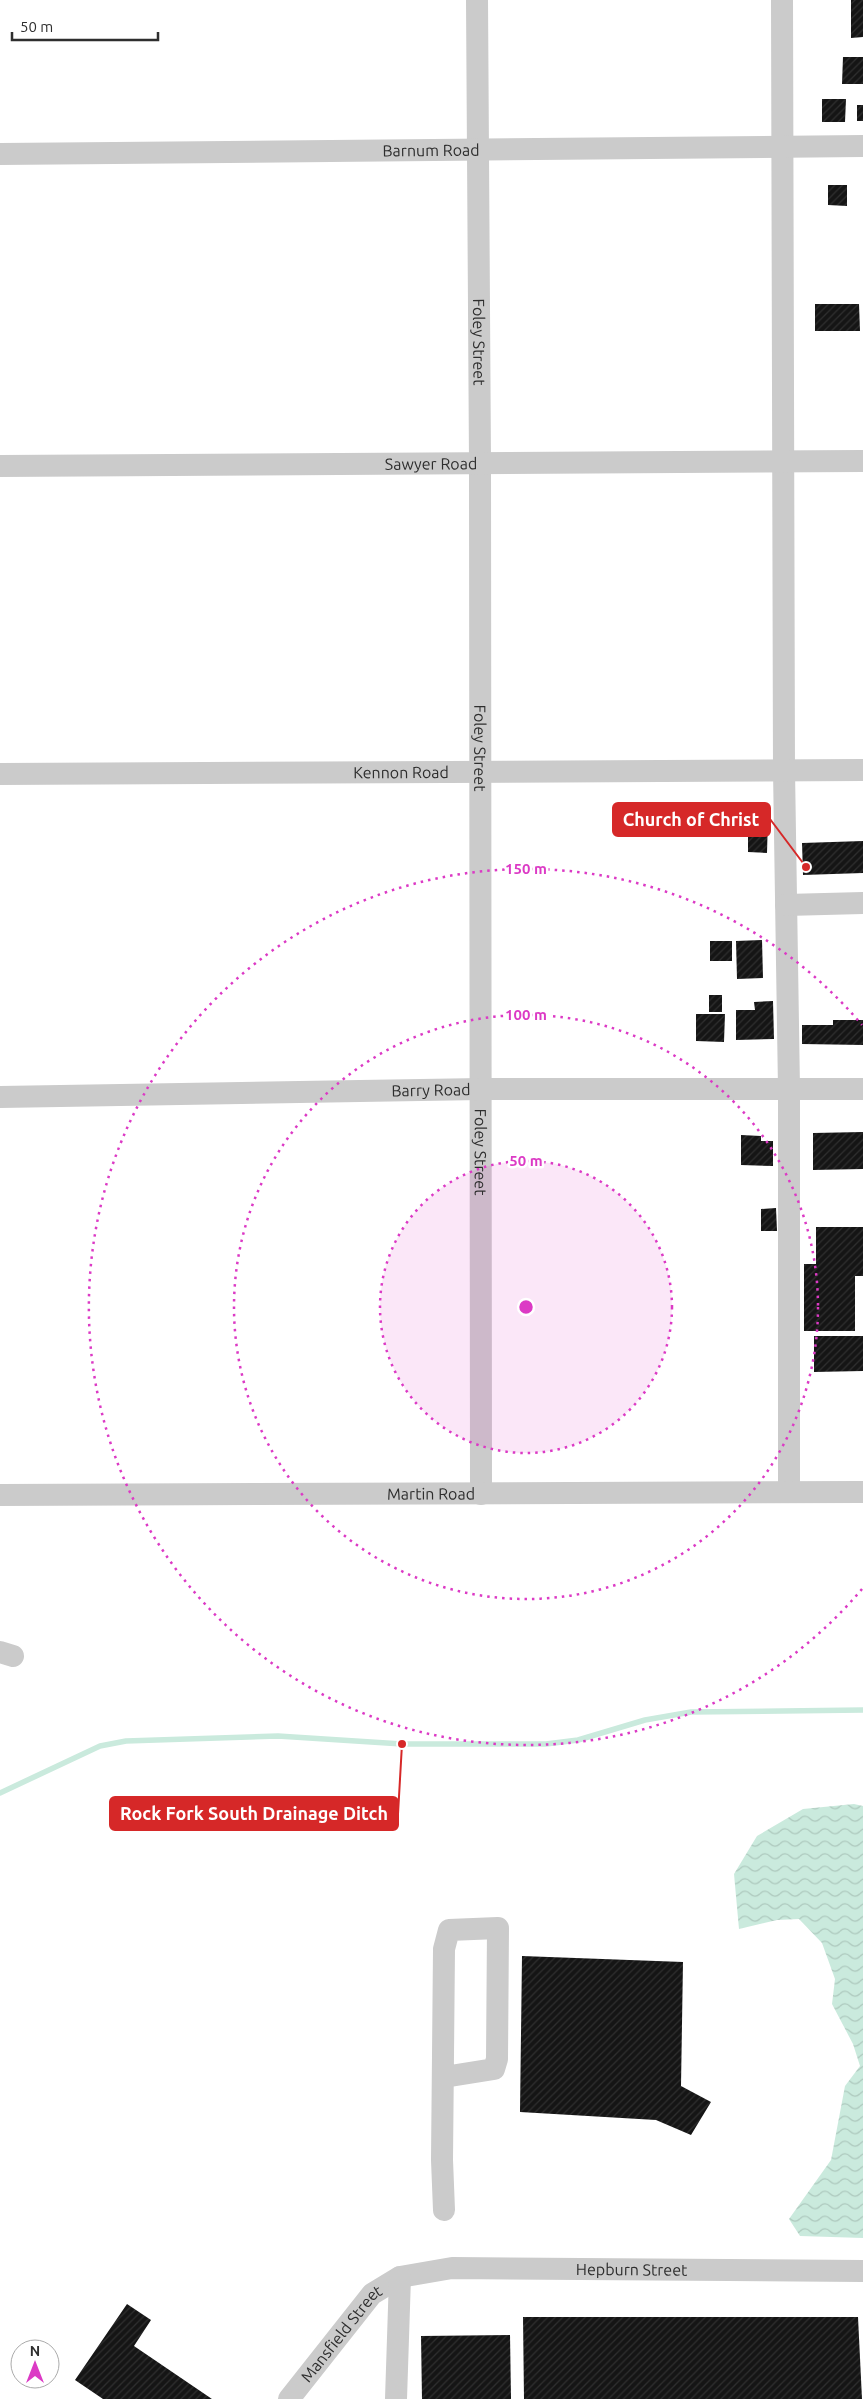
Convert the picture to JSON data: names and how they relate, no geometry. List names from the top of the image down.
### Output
{
  "streets": {
    "street": [
      "Barnum Road",
      "Foley Street",
      "Sawyer Road",
      "Kennon Road",
      "Barry Road",
      "Martin Road",
      "Hepburn Street",
      "Mansfield Street"
    ]
  },
  "crossings": [
    ["Barnum Road", "Foley Street"],
    ["Foley Street", "Sawyer Road"],
    ["Foley Street", "Kennon Road"],
    ["Foley Street", "Barry Road"],
    ["Foley Street", "Martin Road"],
    ["Hepburn Street", "Mansfield Street"]
  ],
  "places": ["Church of Christ", "Rock Fork South Drainage Ditch"],
  "scale_bar": "50 m",
  "north": "top",
  "rings": ["150 m", "100 m", "50 m"]
}
